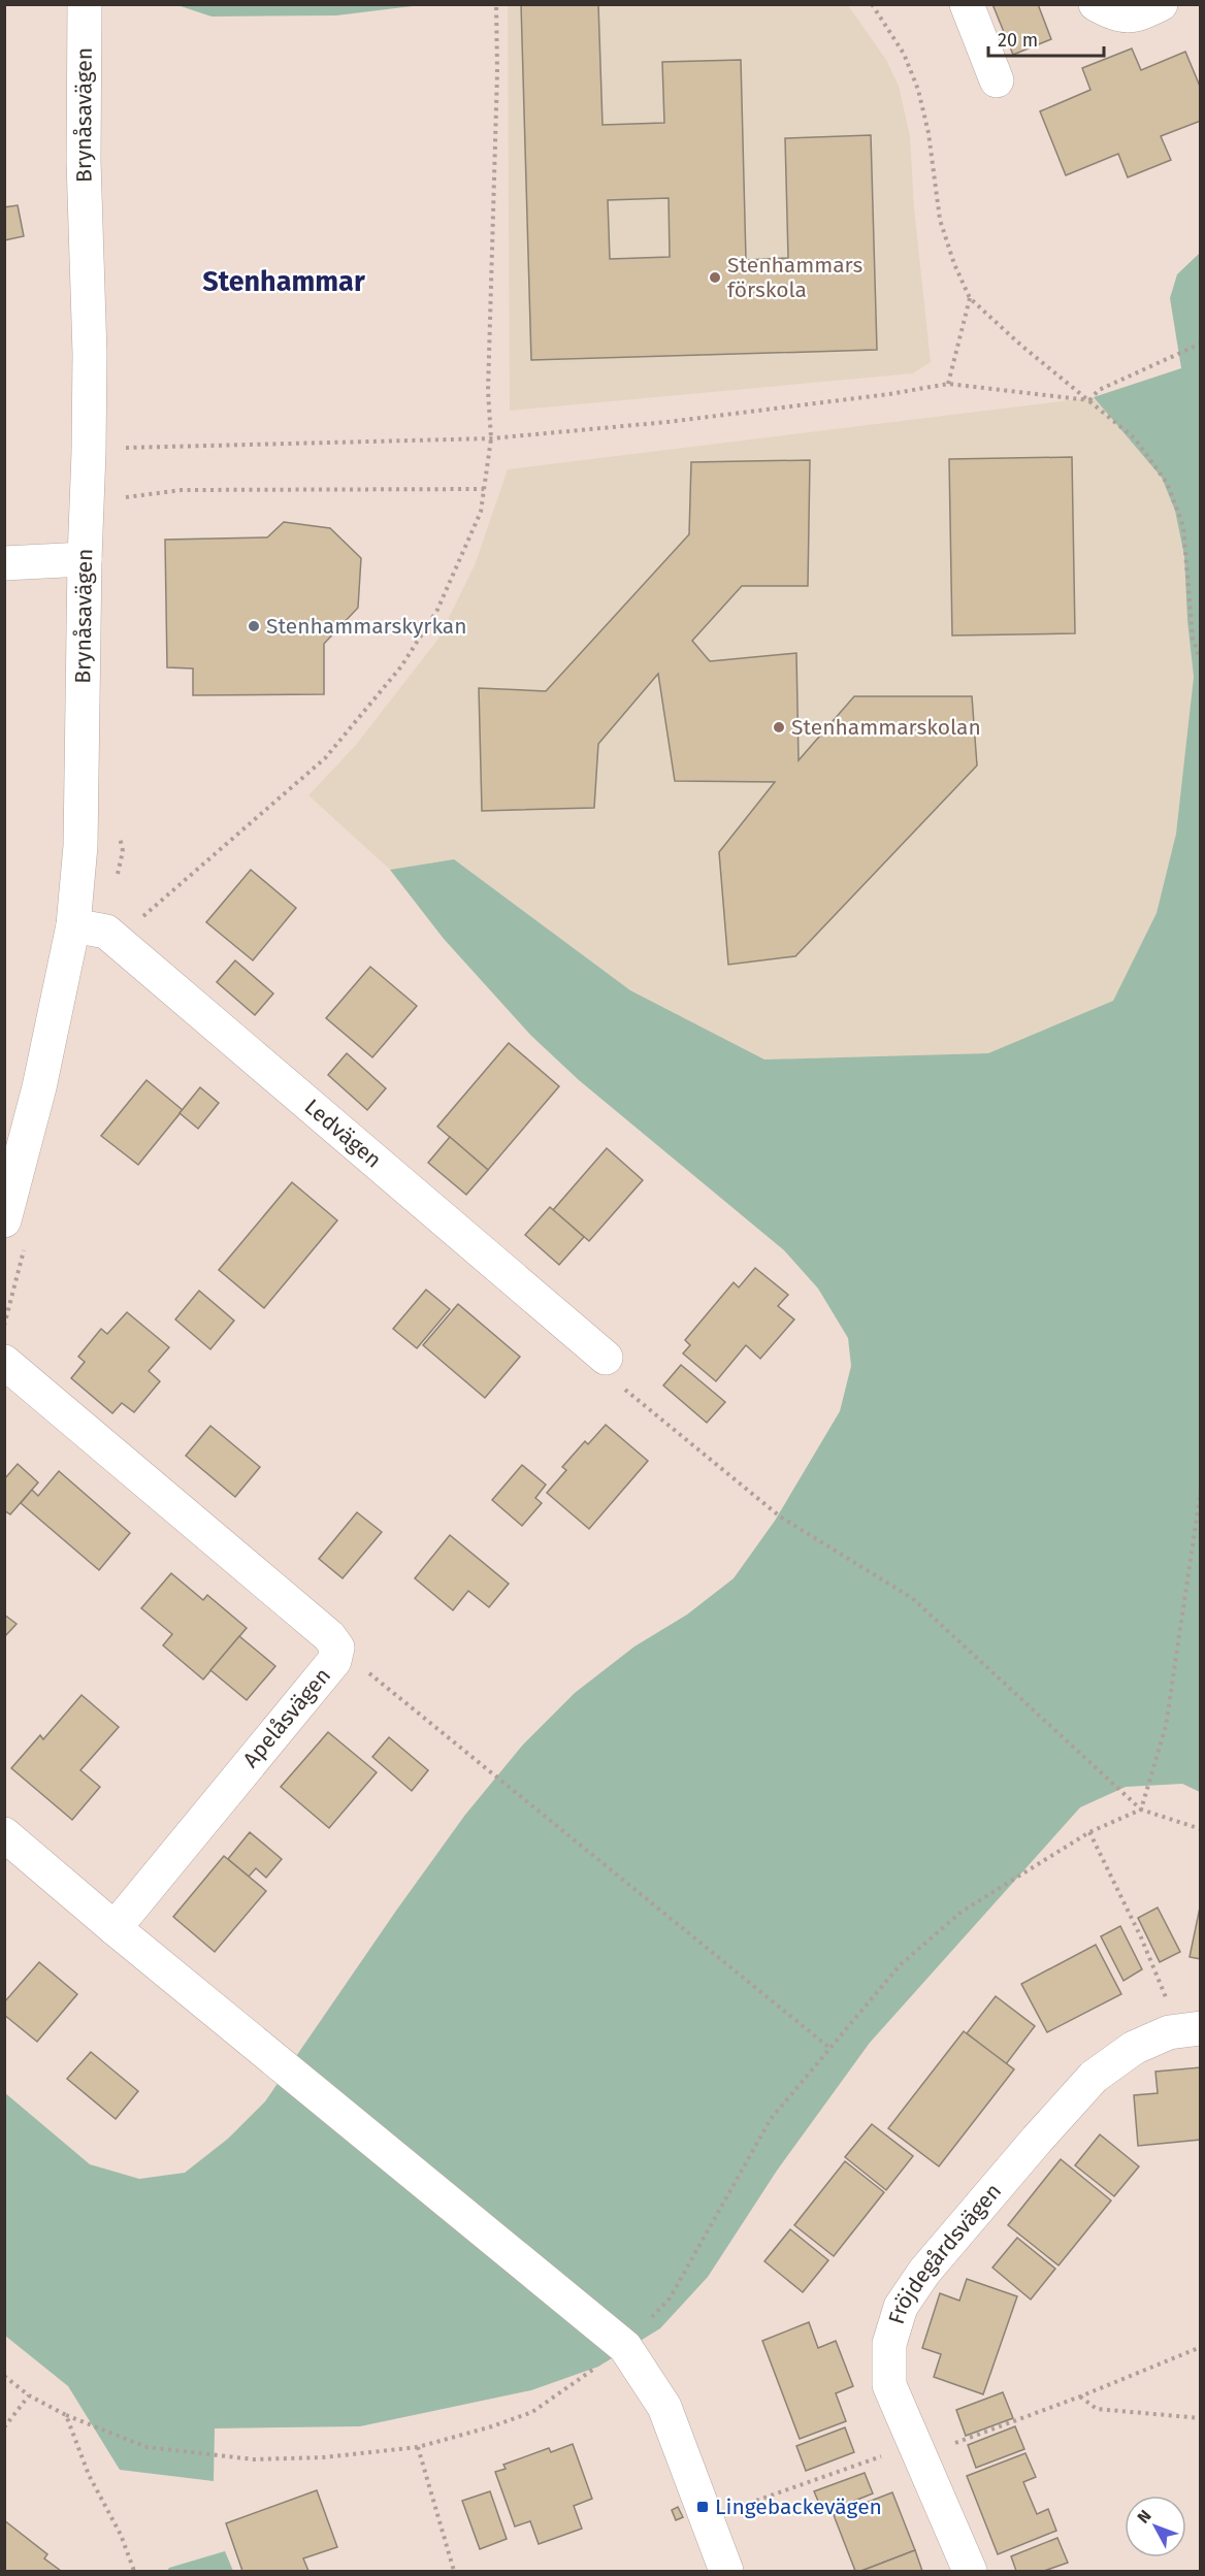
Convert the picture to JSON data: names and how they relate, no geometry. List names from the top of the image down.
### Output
{
  "streets": {
    "street": [
      "Brynåsavägen",
      "Ledvägen",
      "Apelåsvägen",
      "Fröjdegårdsvägen"
    ]
  },
  "crossings": [
    ["Brynåsavägen", "Ledvägen"]
  ],
  "districts": ["Stenhammar"],
  "places": {
    "other": ["Stenhammars förskola", "Stenhammarskyrkan", "Stenhammarskolan"],
    "transit": ["Lingebackevägen"]
  },
  "scale_bar": "20 m",
  "north": "top left"
}
